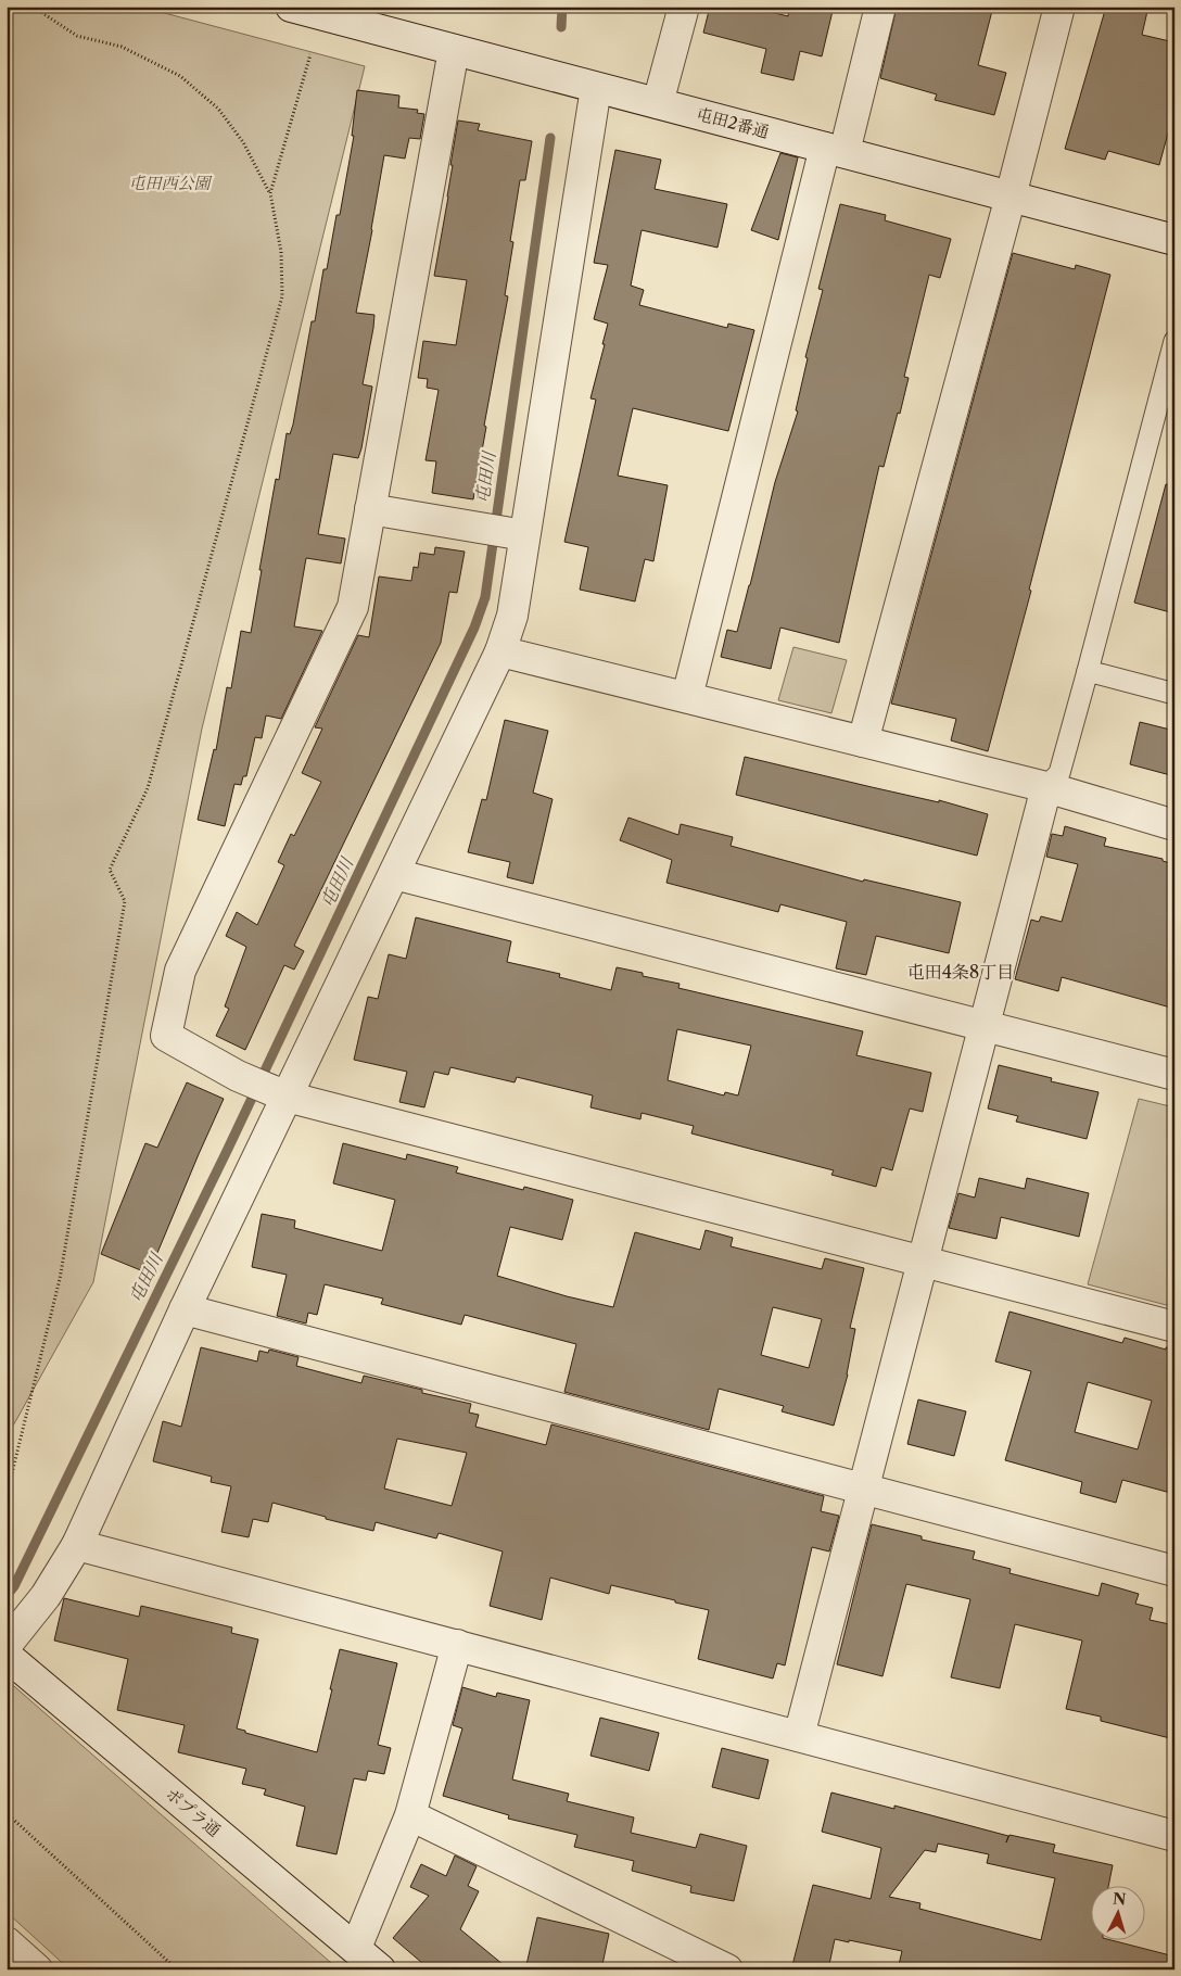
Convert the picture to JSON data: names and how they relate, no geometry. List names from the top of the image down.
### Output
{
  "streets": {
    "street": ["屯田2番通", "ポプラ通"]
  },
  "districts": ["屯田4条8丁目"],
  "water": ["屯田川"],
  "parks": ["屯田西公園"],
  "north": "top"
}
